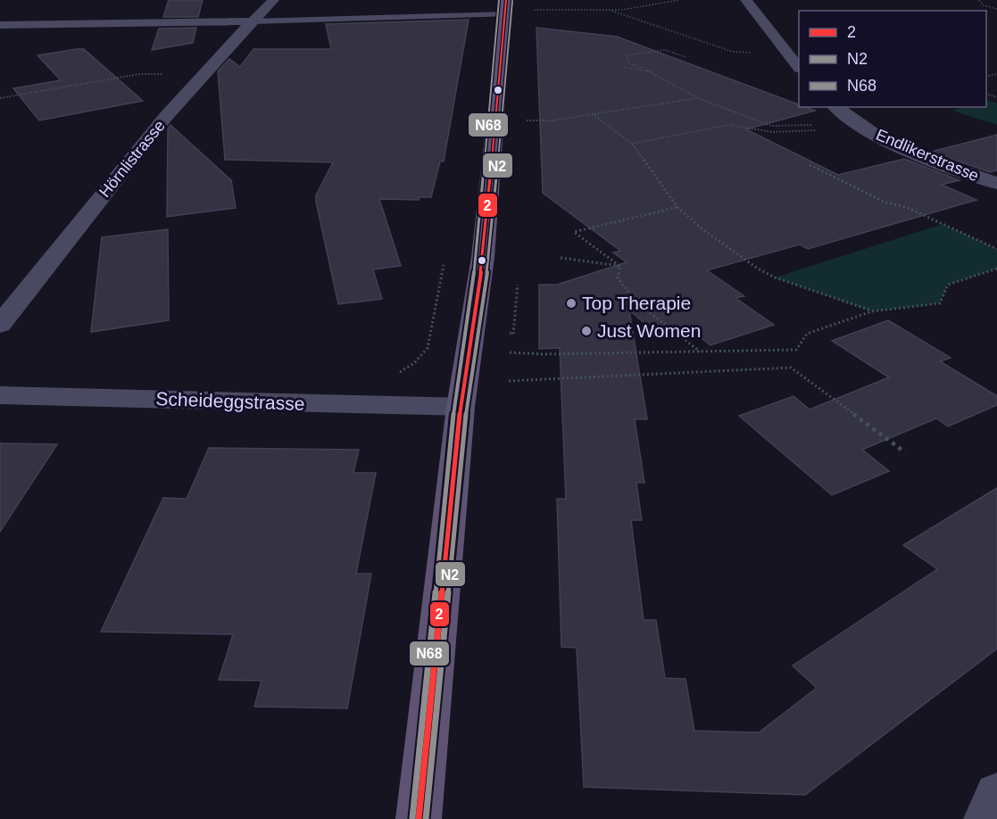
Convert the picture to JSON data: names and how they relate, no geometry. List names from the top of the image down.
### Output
{
  "streets": {
    "street": ["Endlikerstrasse", "Hörnlistrasse", "Scheideggstrasse"]
  },
  "places": ["Top Therapie", "Just Women"],
  "lines": ["transit line 2", "transit line N68", "transit line N2"],
  "legend": ["2", "N2", "N68"]
}
